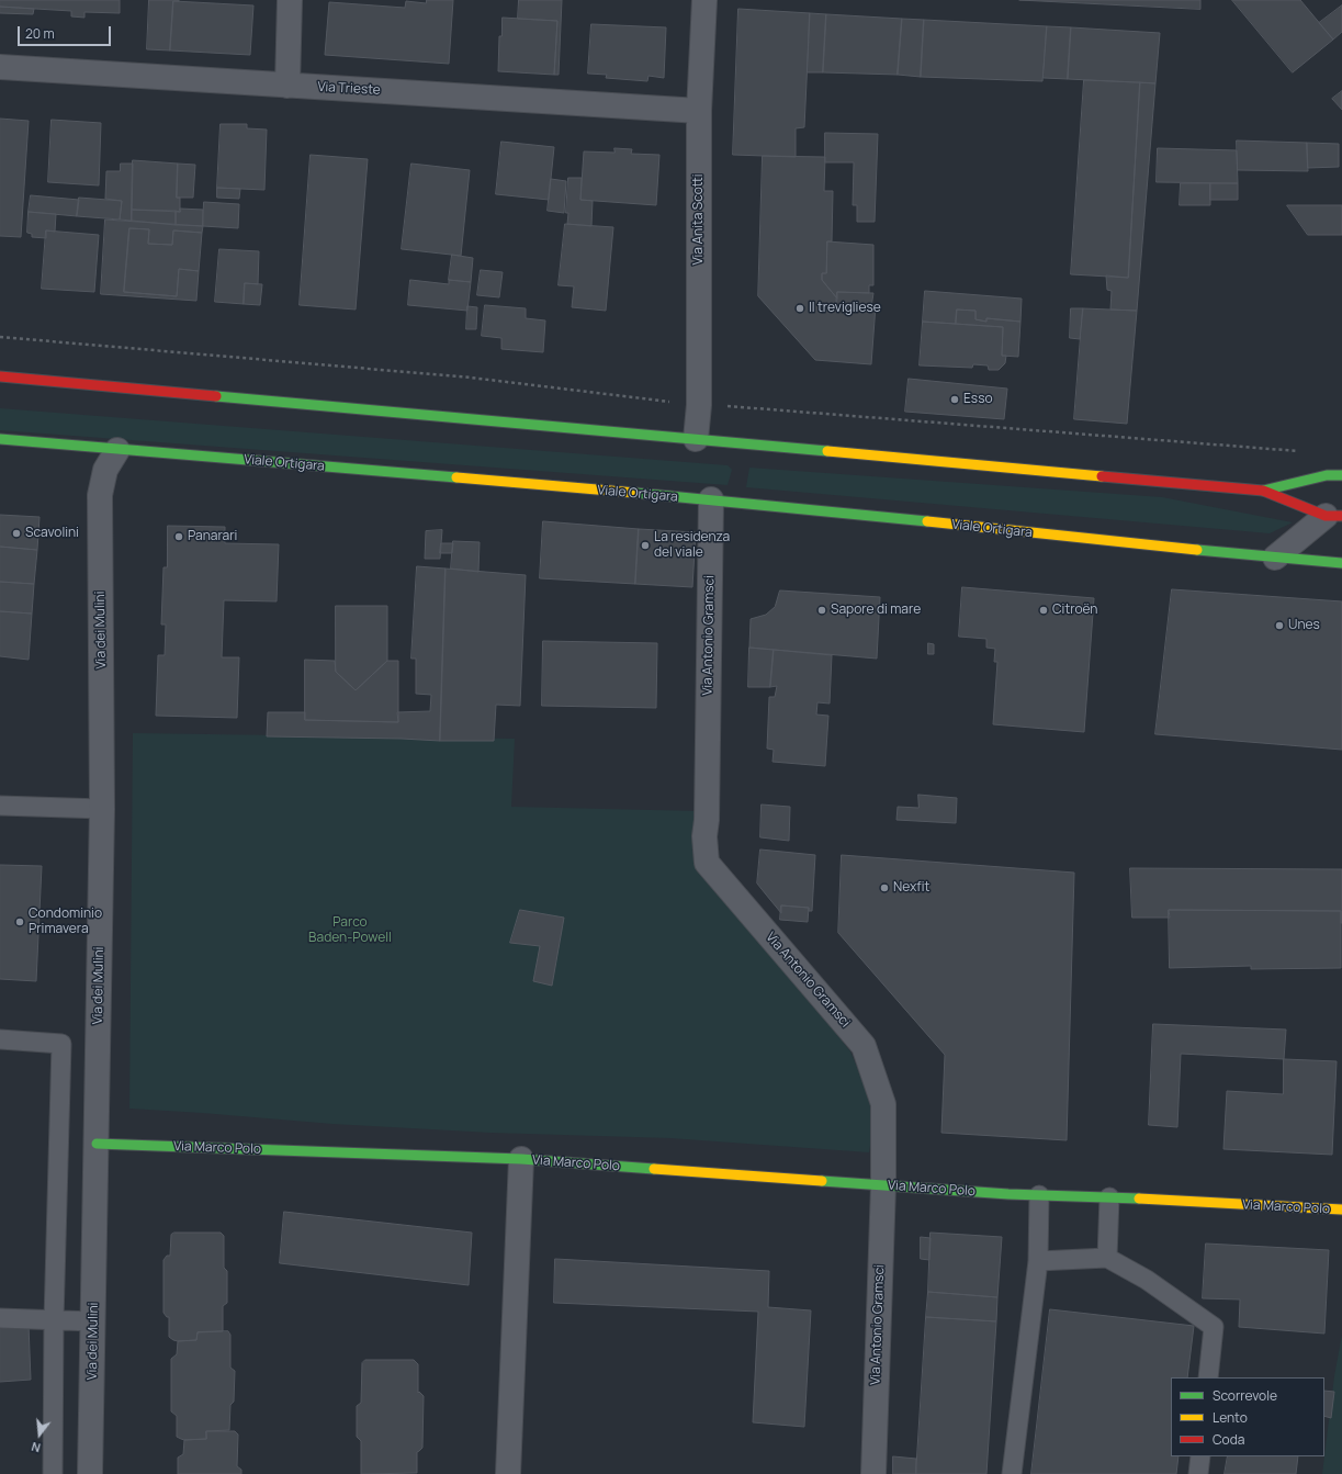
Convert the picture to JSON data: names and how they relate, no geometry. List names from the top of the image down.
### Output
{
  "streets": {
    "street": [
      "Via Trieste",
      "Via Anita Scotti",
      "Viale Ortigara",
      "Via dei Mulini",
      "Via Antonio Gramsci",
      "Via Marco Polo"
    ]
  },
  "crossings": [
    ["Via Trieste", "Via Anita Scotti"],
    ["Viale Ortigara", "Via dei Mulini"],
    ["Viale Ortigara", "Via Antonio Gramsci"],
    ["Via dei Mulini", "Via Marco Polo"],
    ["Via Antonio Gramsci", "Via Marco Polo"]
  ],
  "parks": ["Parco Baden-Powell"],
  "places": [
    "Il trevigliese",
    "Esso",
    "Scavolini",
    "Panarari",
    "La residenza del viale",
    "Sapore di mare",
    "Citroën",
    "Unes",
    "Nexfit",
    "Condominio Primavera"
  ],
  "legend": ["Scorrevole", "Lento", "Coda"],
  "scale_bar": "20 m",
  "north": "bottom"
}
